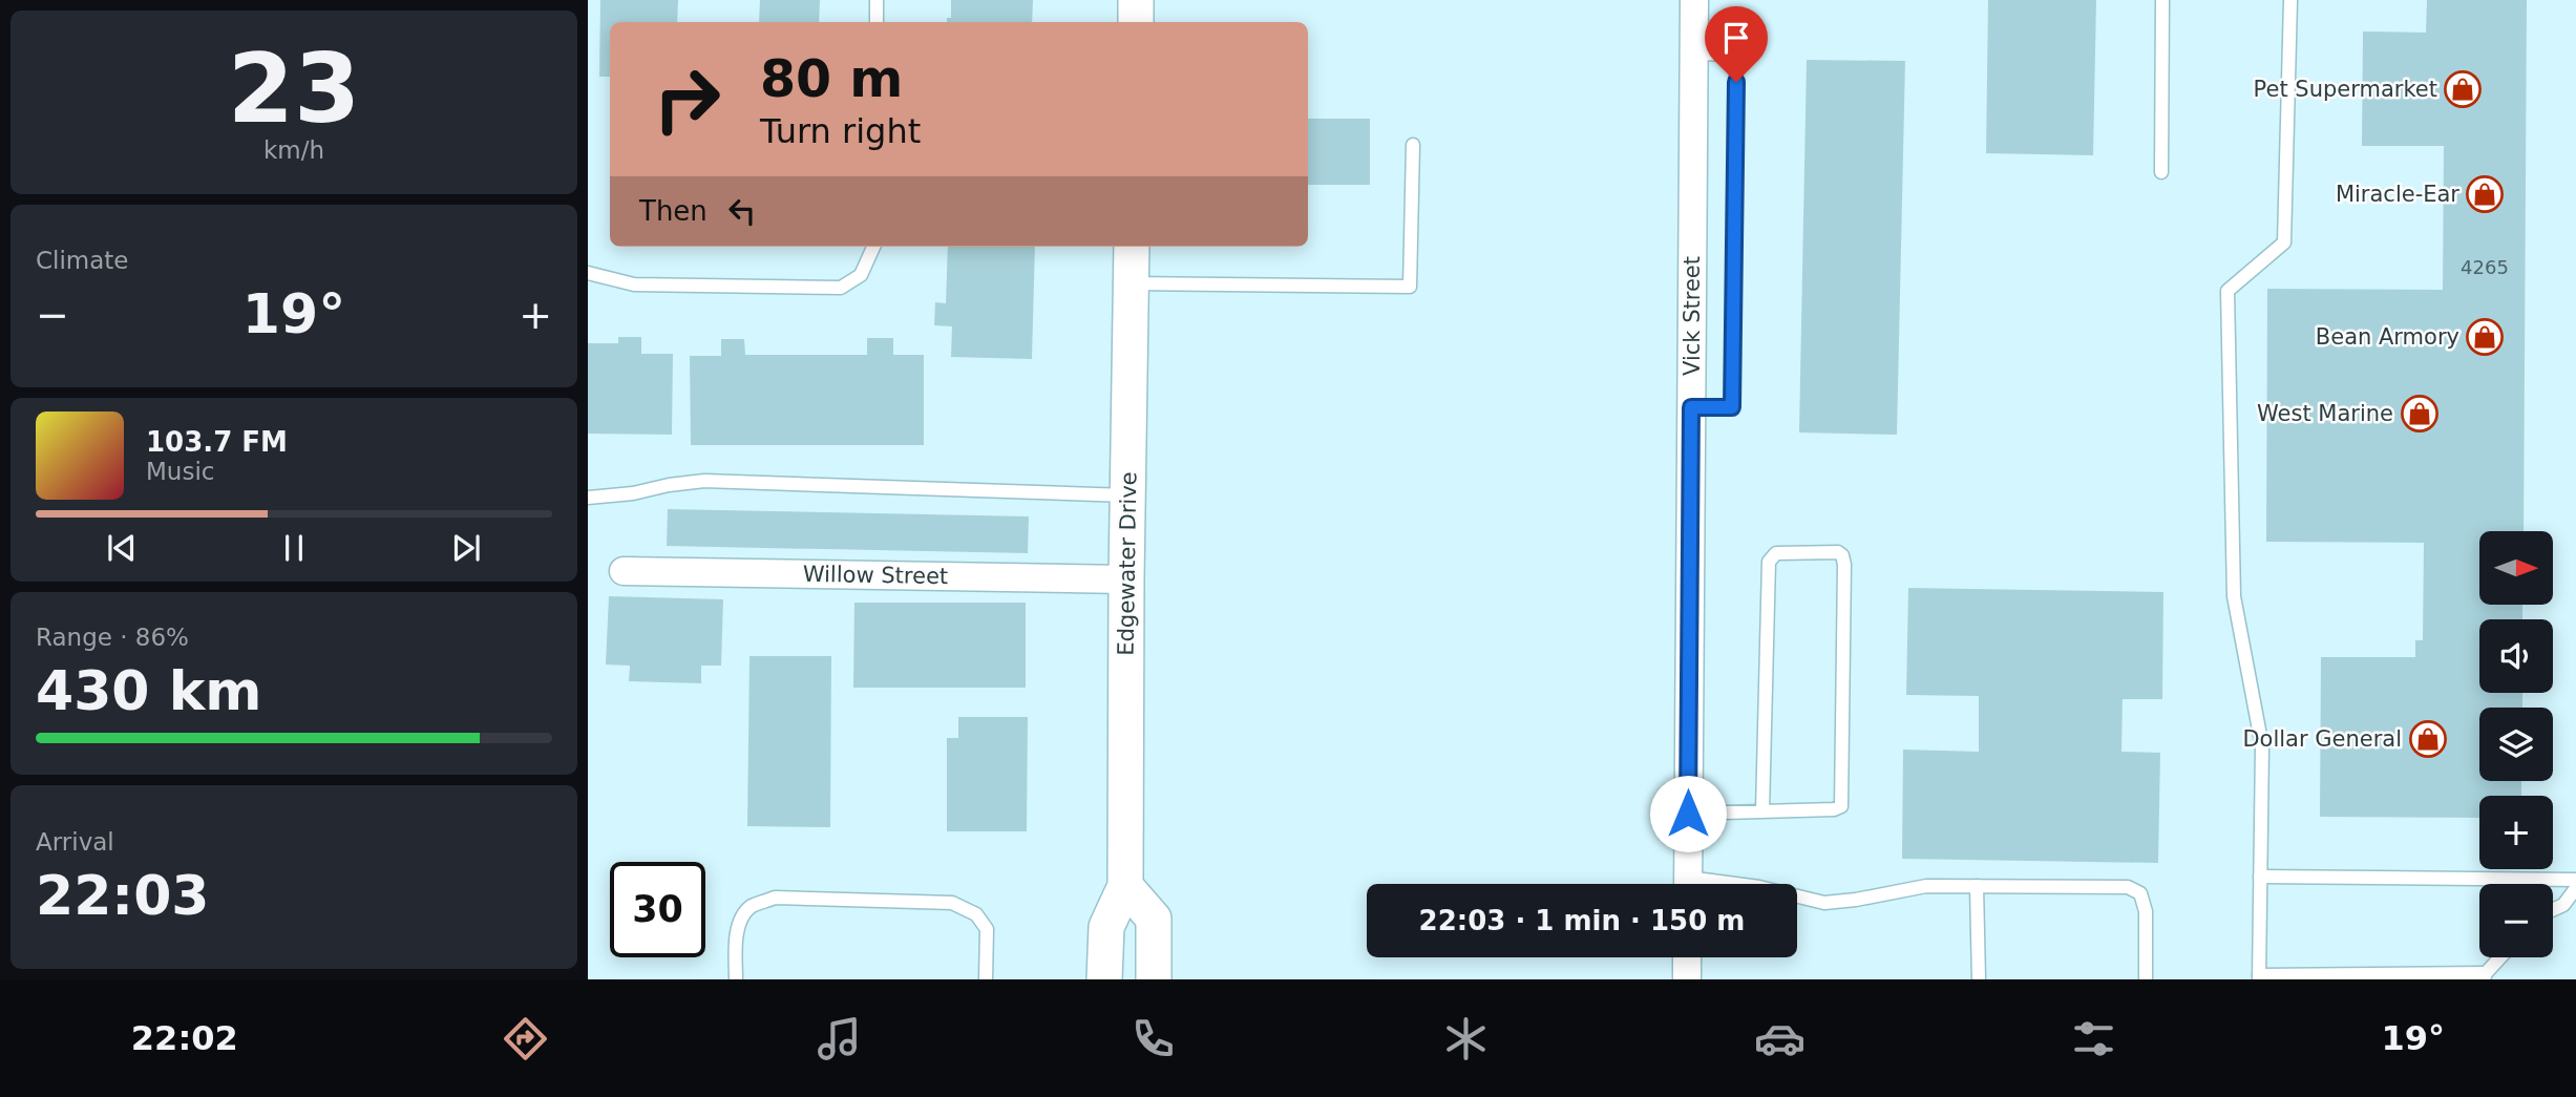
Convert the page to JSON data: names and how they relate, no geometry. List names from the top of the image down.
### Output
{
  "streets": {
    "street": ["Vick Street", "Edgewater Drive", "Willow Street"]
  },
  "crossings": [
    ["Edgewater Drive", "Willow Street"]
  ],
  "places": {
    "shop": [
      "Pet Supermarket",
      "Miracle-Ear",
      "Bean Armory",
      "West Marine",
      "Dollar General"
    ]
  },
  "house_numbers": ["4265"],
  "north": "right",
  "page": {
    "tile": [
      ["23", "km/h"],
      "Climate",
      ["Range · 86%", "430 km"],
      ["Arrival", "22:03"]
    ],
    "turn": ["80 m", "Turn right"],
    "then": "Then",
    "heat": ["−", "19°", "+"],
    "song": ["103.7 FM", "Music"],
    "map_buttons": ["+", "−"],
    "limit": "30",
    "trip": "22:03 · 1 min · 150 m",
    "tabs": ["22:02", "19°"]
  }
}
